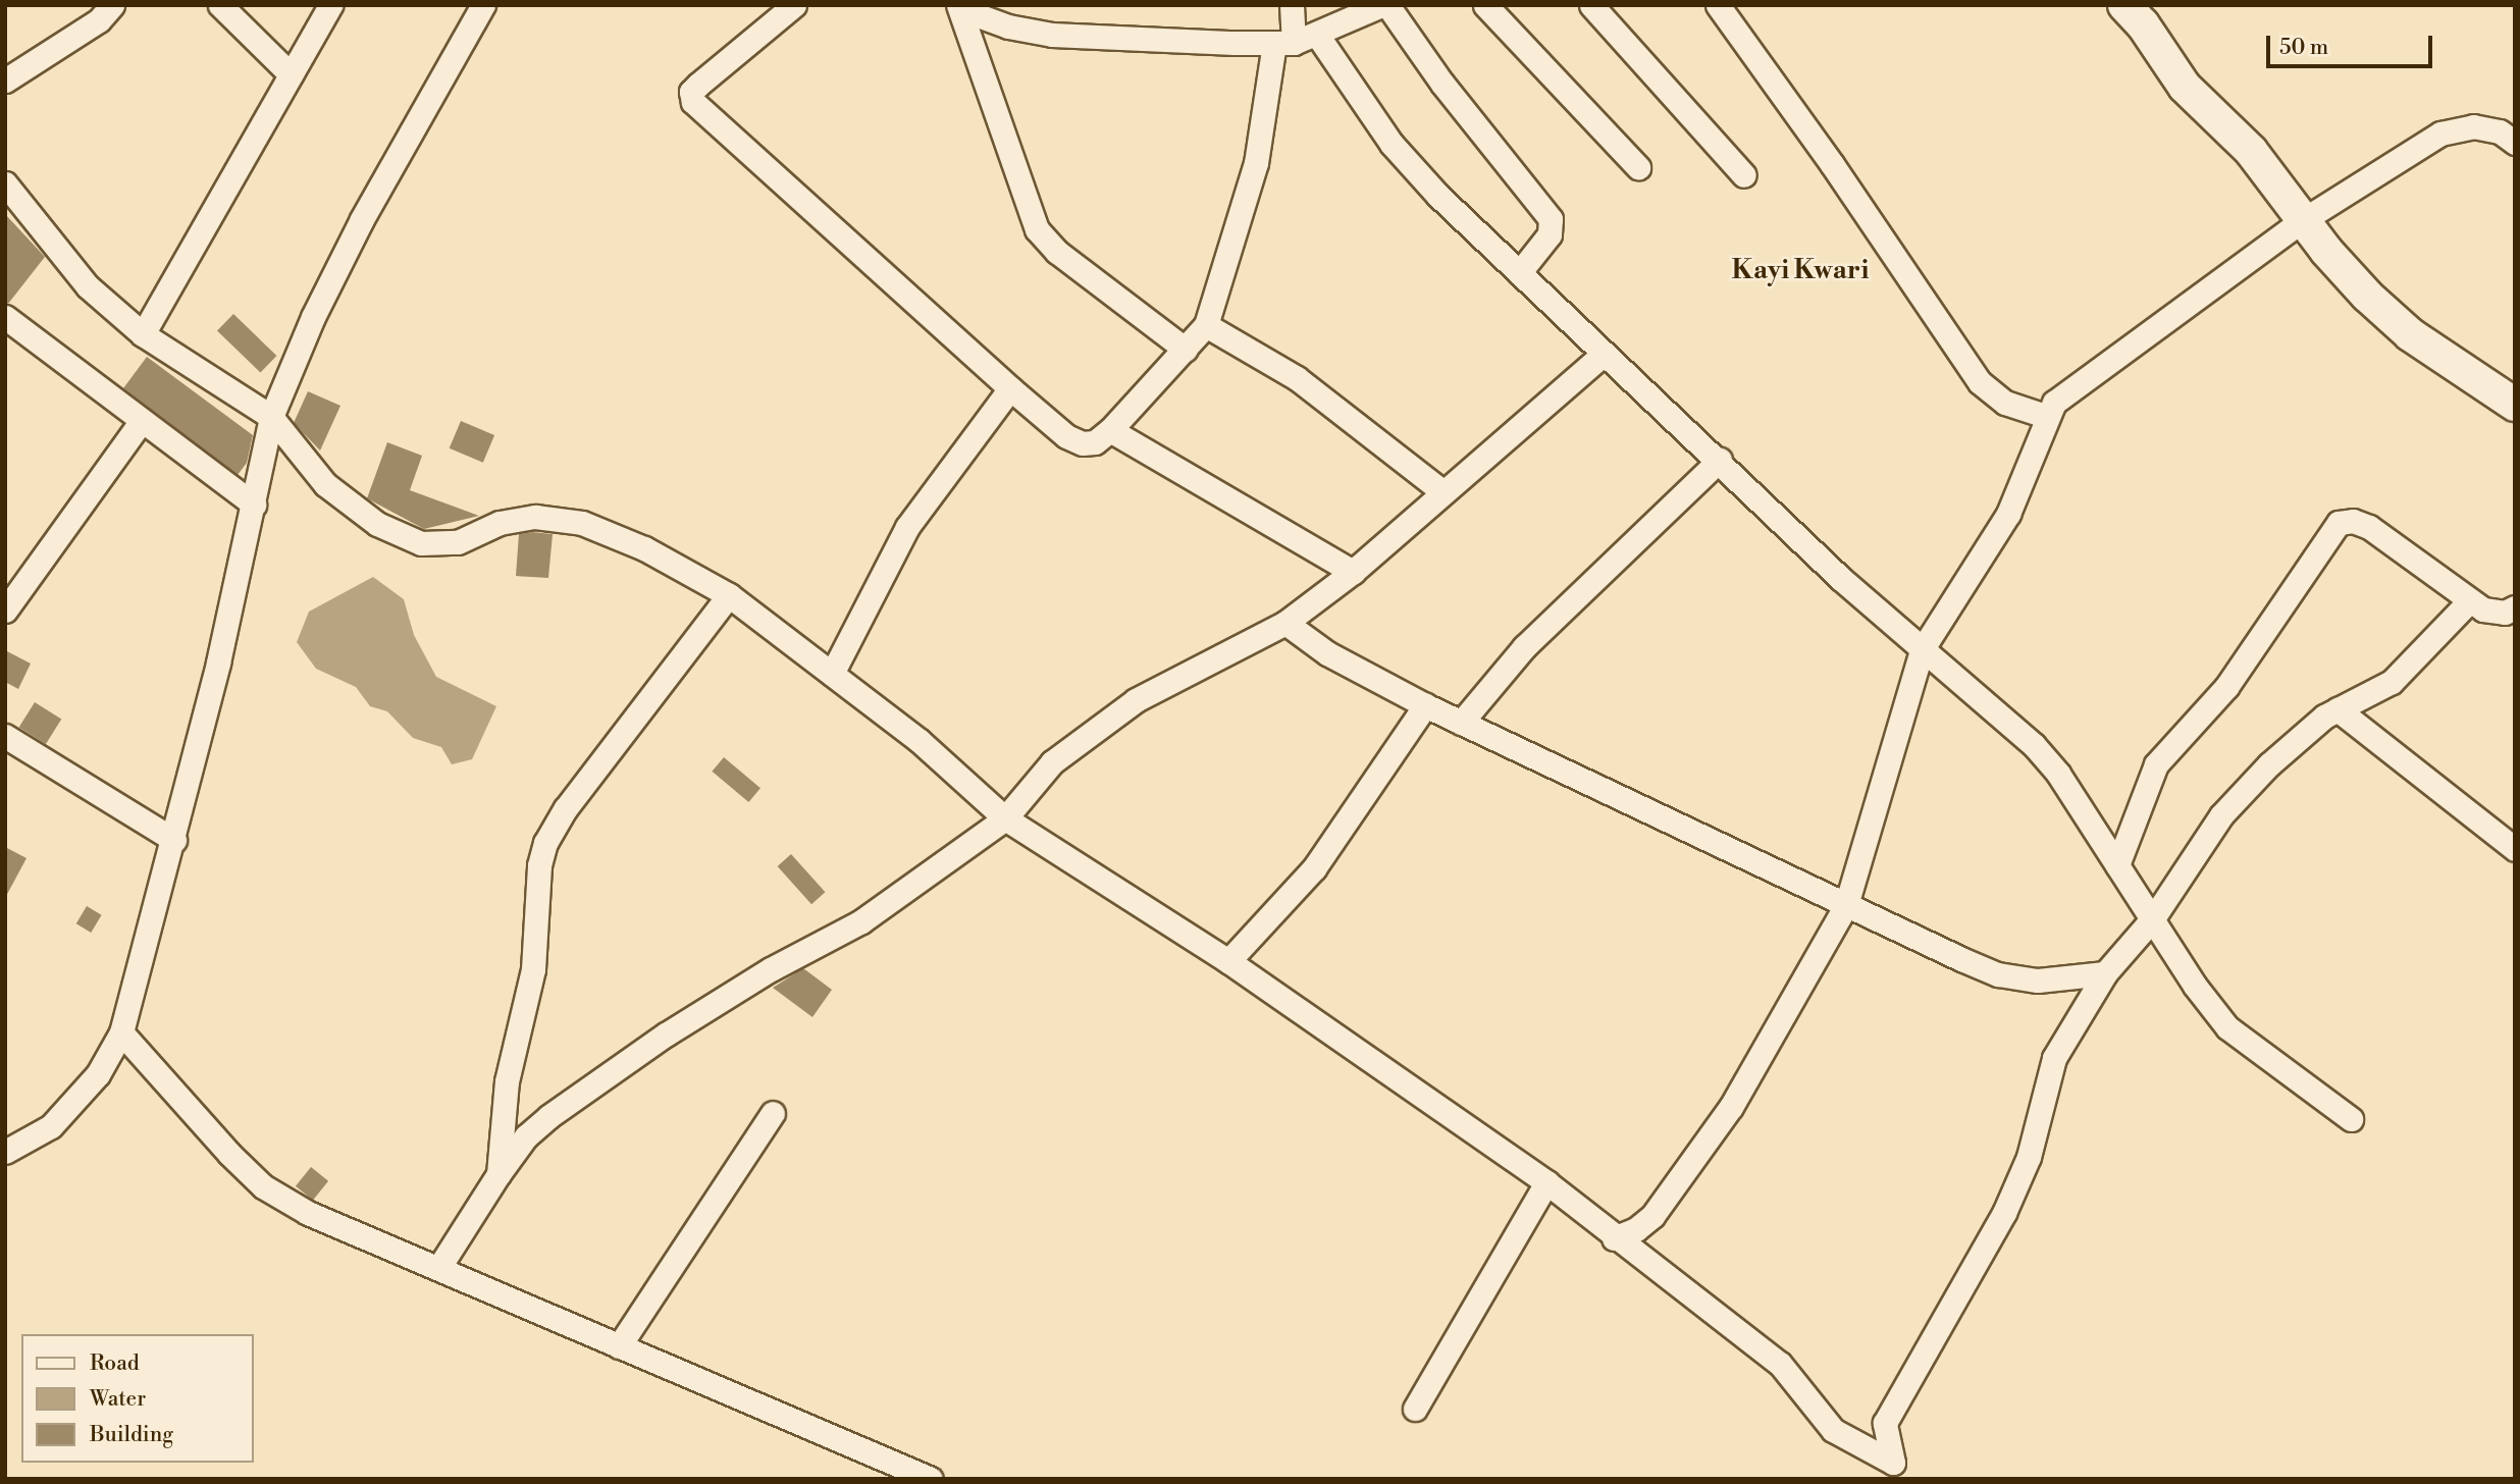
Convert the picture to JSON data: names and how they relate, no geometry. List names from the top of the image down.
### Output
{
  "districts": ["Kayi Kwari"],
  "legend": ["Road", "Water", "Building"],
  "scale_bar": "50 m"
}
